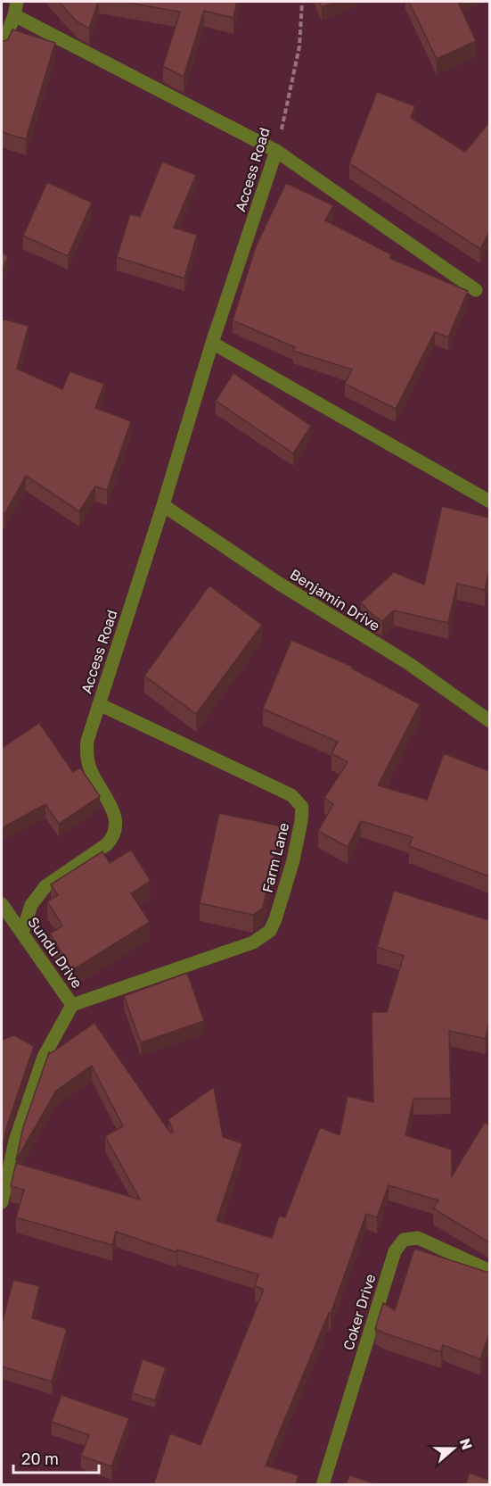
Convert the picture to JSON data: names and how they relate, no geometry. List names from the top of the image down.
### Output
{
  "streets": {
    "street": [
      "Access Road",
      "Benjamin Drive",
      "Farm Lane",
      "Sundu Drive",
      "Coker Drive"
    ]
  },
  "crossings": [
    ["Access Road", "Benjamin Drive"],
    ["Access Road", "Farm Lane"],
    ["Access Road", "Sundu Drive"],
    ["Farm Lane", "Sundu Drive"]
  ],
  "scale_bar": "20 m",
  "north": "right"
}
